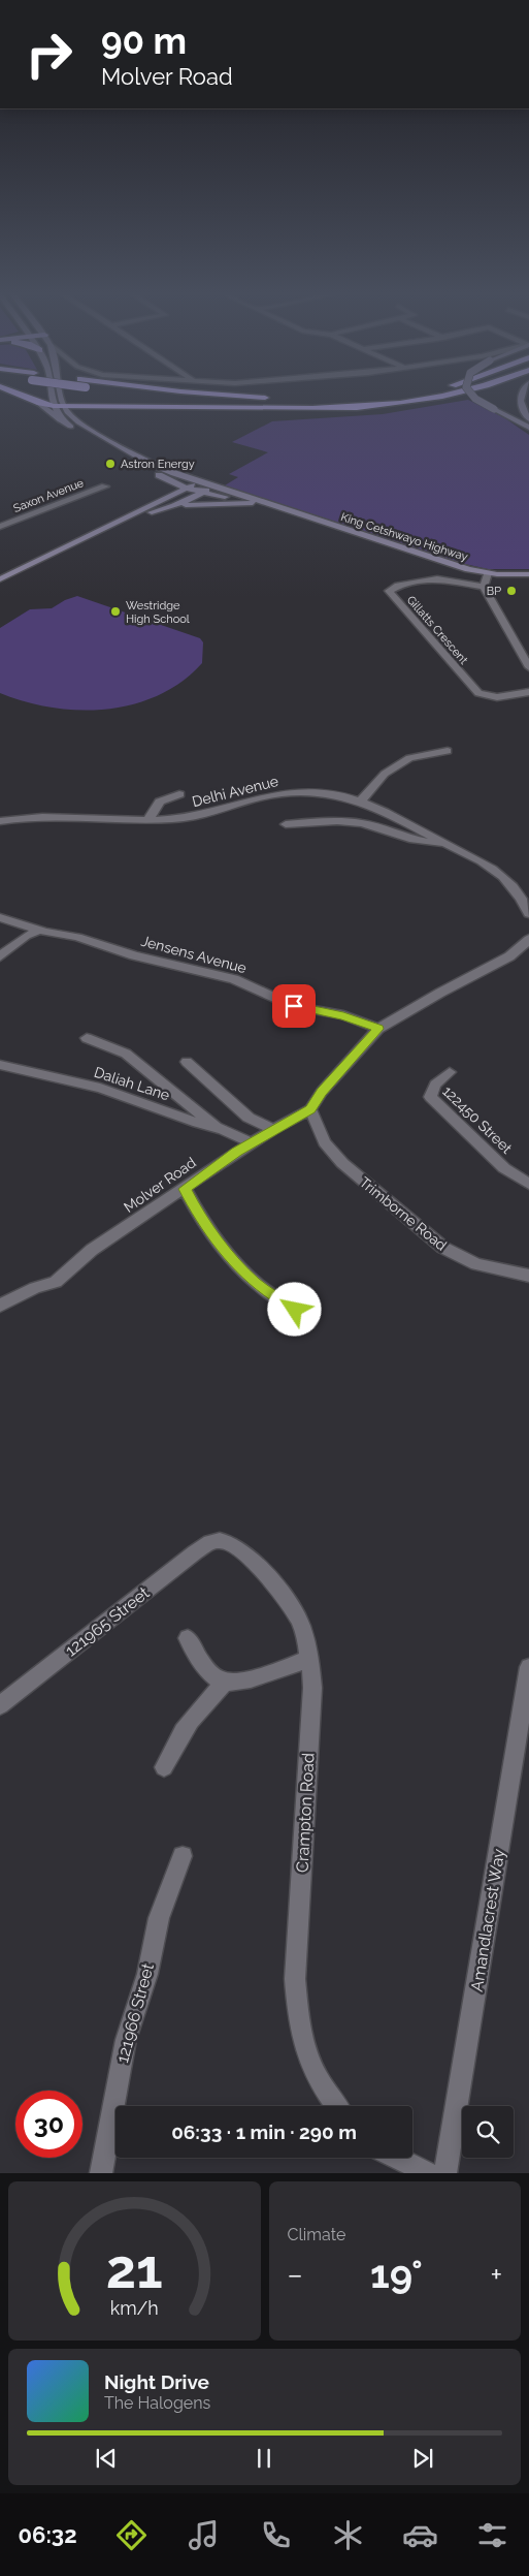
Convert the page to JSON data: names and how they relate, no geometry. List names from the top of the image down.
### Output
{
  "streets": {
    "main road": ["King Cetshwayo Highway"],
    "street": [
      "Saxon Avenue",
      "Gillatts Crescent",
      "Delhi Avenue",
      "Jensens Avenue",
      "Daliah Lane",
      "122450 Street",
      "Molver Road",
      "Trimborne Road",
      "121965 Street",
      "Crampton Road",
      "Amandlacrest Way",
      "121966 Street"
    ]
  },
  "crossings": [
    ["Jensens Avenue", "Molver Road"],
    ["Daliah Lane", "Molver Road"],
    ["Molver Road", "Trimborne Road"],
    ["121965 Street", "Crampton Road"]
  ],
  "places": ["Astron Energy", "BP", "Westridge High School"],
  "page": {
    "turn": ["90 m", "Molver Road"],
    "limit": "30",
    "trip": "06:33 · 1 min · 290 m",
    "tile": "Climate",
    "heat": ["−", "19°", "+"],
    "song": ["Night Drive", "The Halogens"],
    "tabs": "06:32",
    "gauge": ["21", "km/h"]
  }
}
